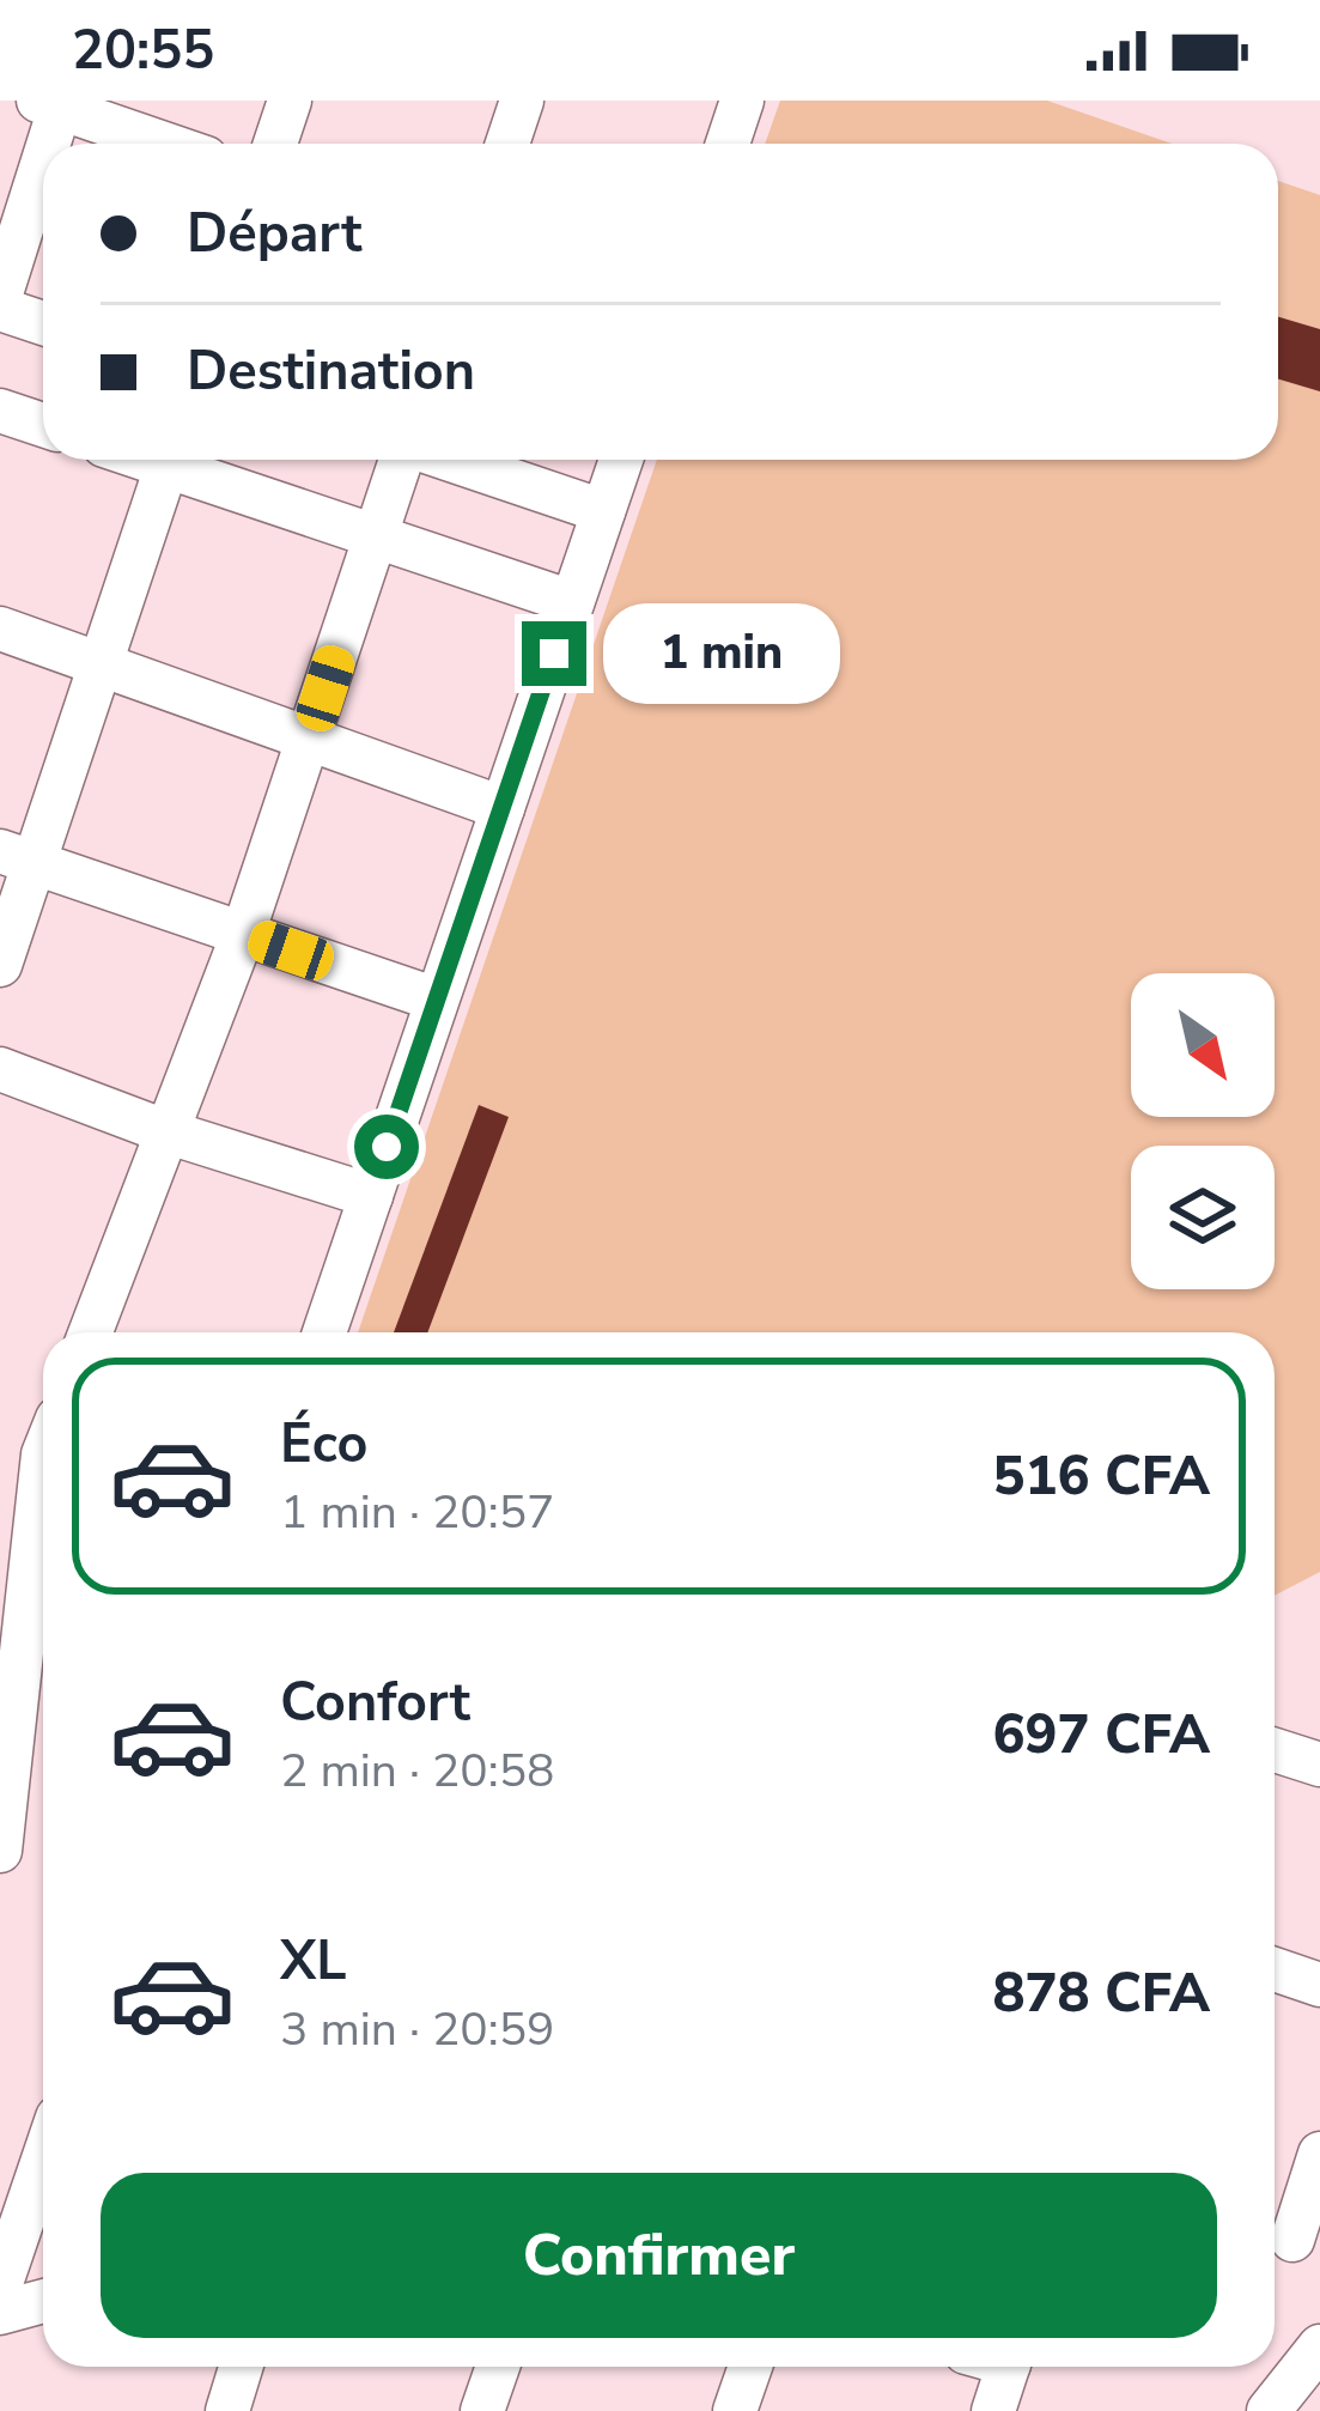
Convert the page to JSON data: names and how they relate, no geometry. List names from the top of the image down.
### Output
{
  "north": "bottom right",
  "page": {
    "status": "20:55",
    "banner": ["Départ", "Destination"],
    "bubble": "1 min",
    "list": [
      {
        "name": "Éco",
        "note": "1 min · 20:57",
        "value": "516 CFA"
      },
      {
        "name": "Confort",
        "note": "2 min · 20:58",
        "value": "697 CFA"
      },
      {
        "name": "XL",
        "note": "3 min · 20:59",
        "value": "878 CFA"
      }
    ],
    "buttons": "Confirmer"
  }
}
